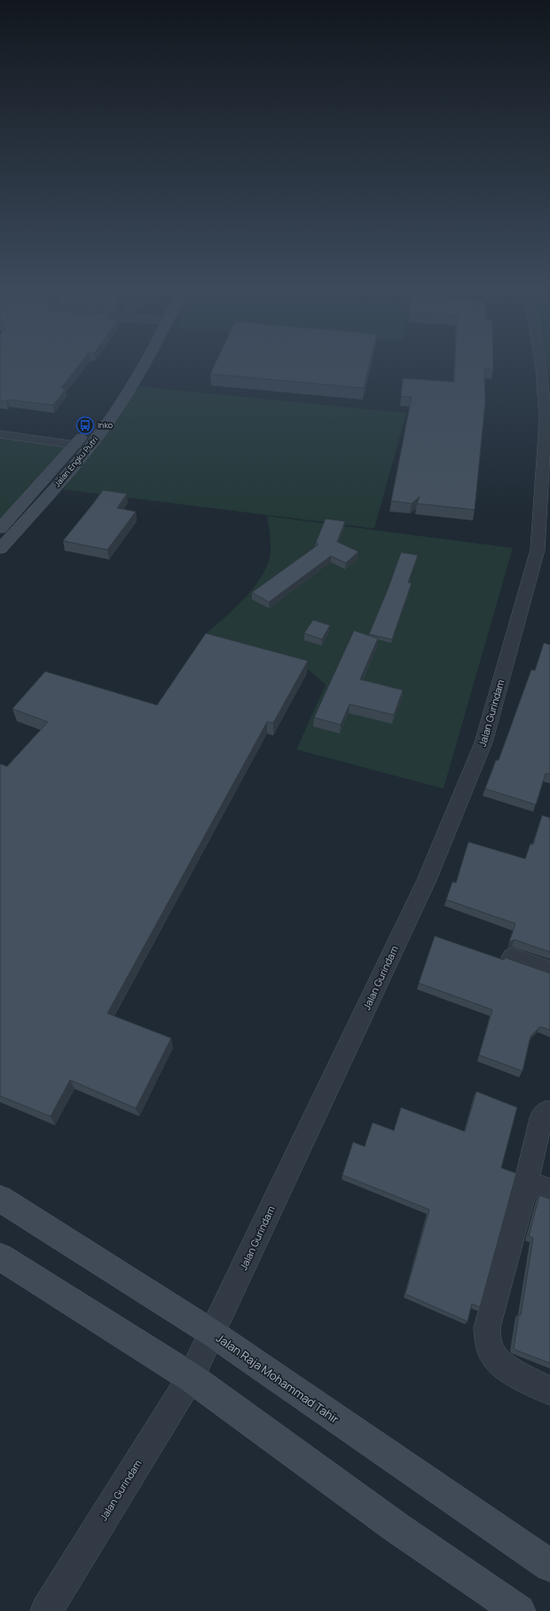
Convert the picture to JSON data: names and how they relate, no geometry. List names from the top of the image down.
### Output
{
  "streets": {
    "main road": ["Jalan Engku Putri", "Jalan Raja Mohammad Tahir"],
    "street": ["Jalan Gurindam"]
  },
  "crossings": [
    ["Jalan Gurindam", "Jalan Raja Mohammad Tahir"]
  ],
  "places": {
    "bus stop": ["Inko"]
  }
}
